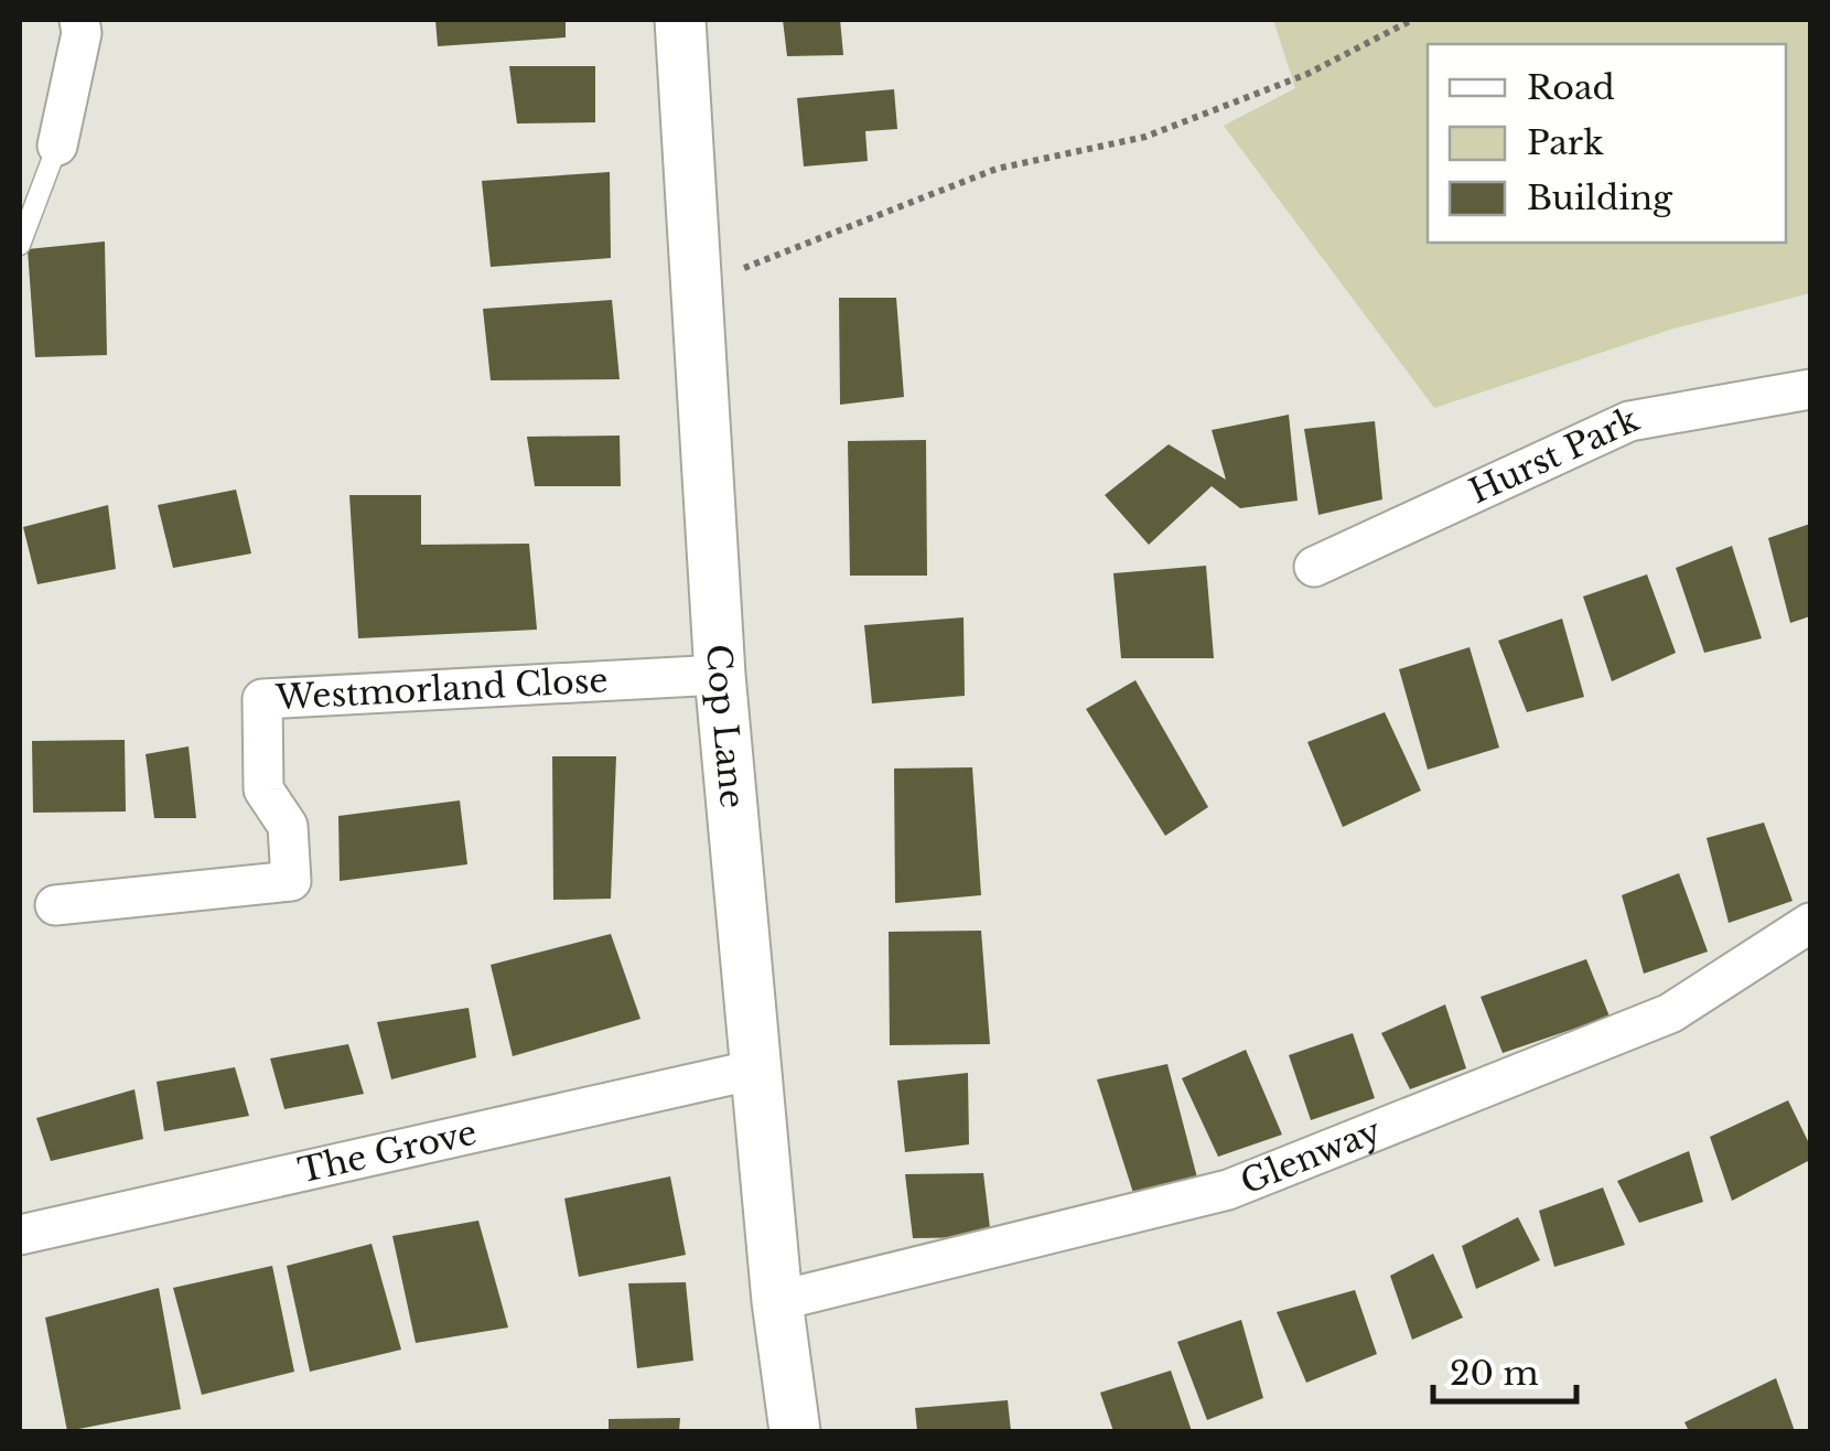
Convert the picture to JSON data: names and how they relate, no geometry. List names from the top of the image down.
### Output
{
  "streets": {
    "street": [
      "Hurst Park",
      "Westmorland Close",
      "Cop Lane",
      "The Grove",
      "Glenway"
    ]
  },
  "crossings": [
    ["Westmorland Close", "Cop Lane"],
    ["Cop Lane", "The Grove"],
    ["Cop Lane", "Glenway"]
  ],
  "legend": ["Road", "Park", "Building"],
  "scale_bar": "20 m"
}
